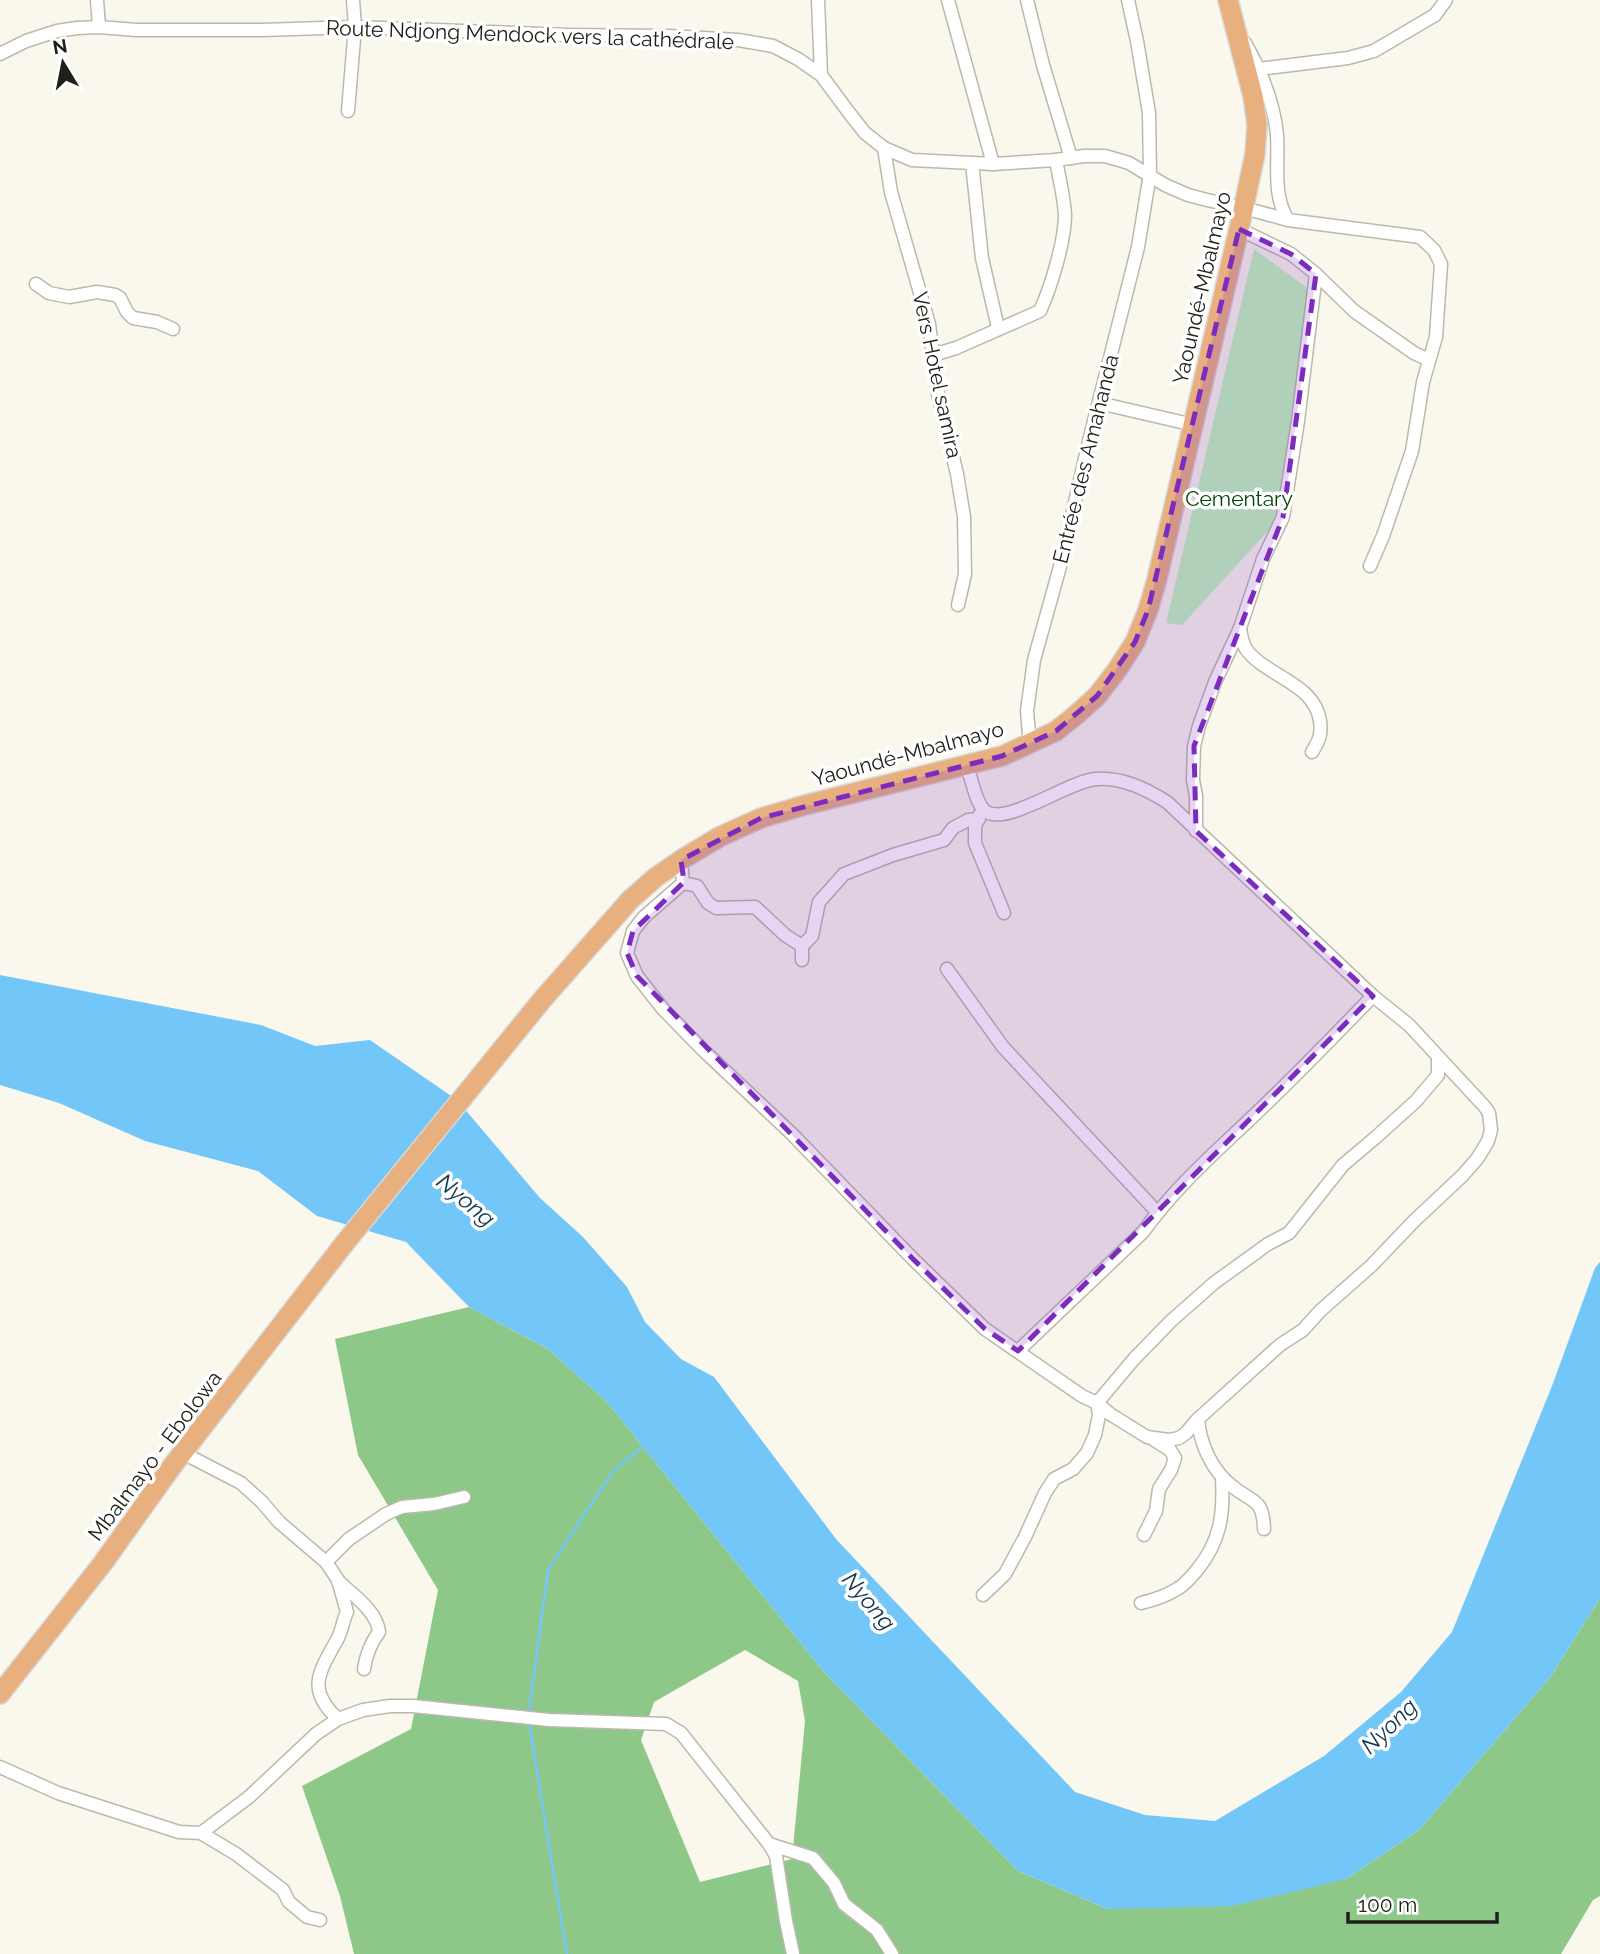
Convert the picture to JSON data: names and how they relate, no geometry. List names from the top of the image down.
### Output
{
  "streets": {
    "highway": ["Yaoundé-Mbalmayo", "Mbalmayo - Ebolowa"],
    "street": ["Route Ndjong Mendock vers la cathédrale", "Vers Hotel samira", "Entrée des Amahanda"]
  },
  "crossings": [
    ["Route Ndjong Mendock vers la cathédrale", "Yaoundé-Mbalmayo"],
    ["Route Ndjong Mendock vers la cathédrale", "Vers Hotel samira"],
    ["Route Ndjong Mendock vers la cathédrale", "Entrée des Amahanda"],
    ["Yaoundé-Mbalmayo", "Entrée des Amahanda"],
    ["Yaoundé-Mbalmayo", "Mbalmayo - Ebolowa"]
  ],
  "water": ["Nyong"],
  "parks": ["Cementary"],
  "scale_bar": "100 m",
  "north": "top"
}
